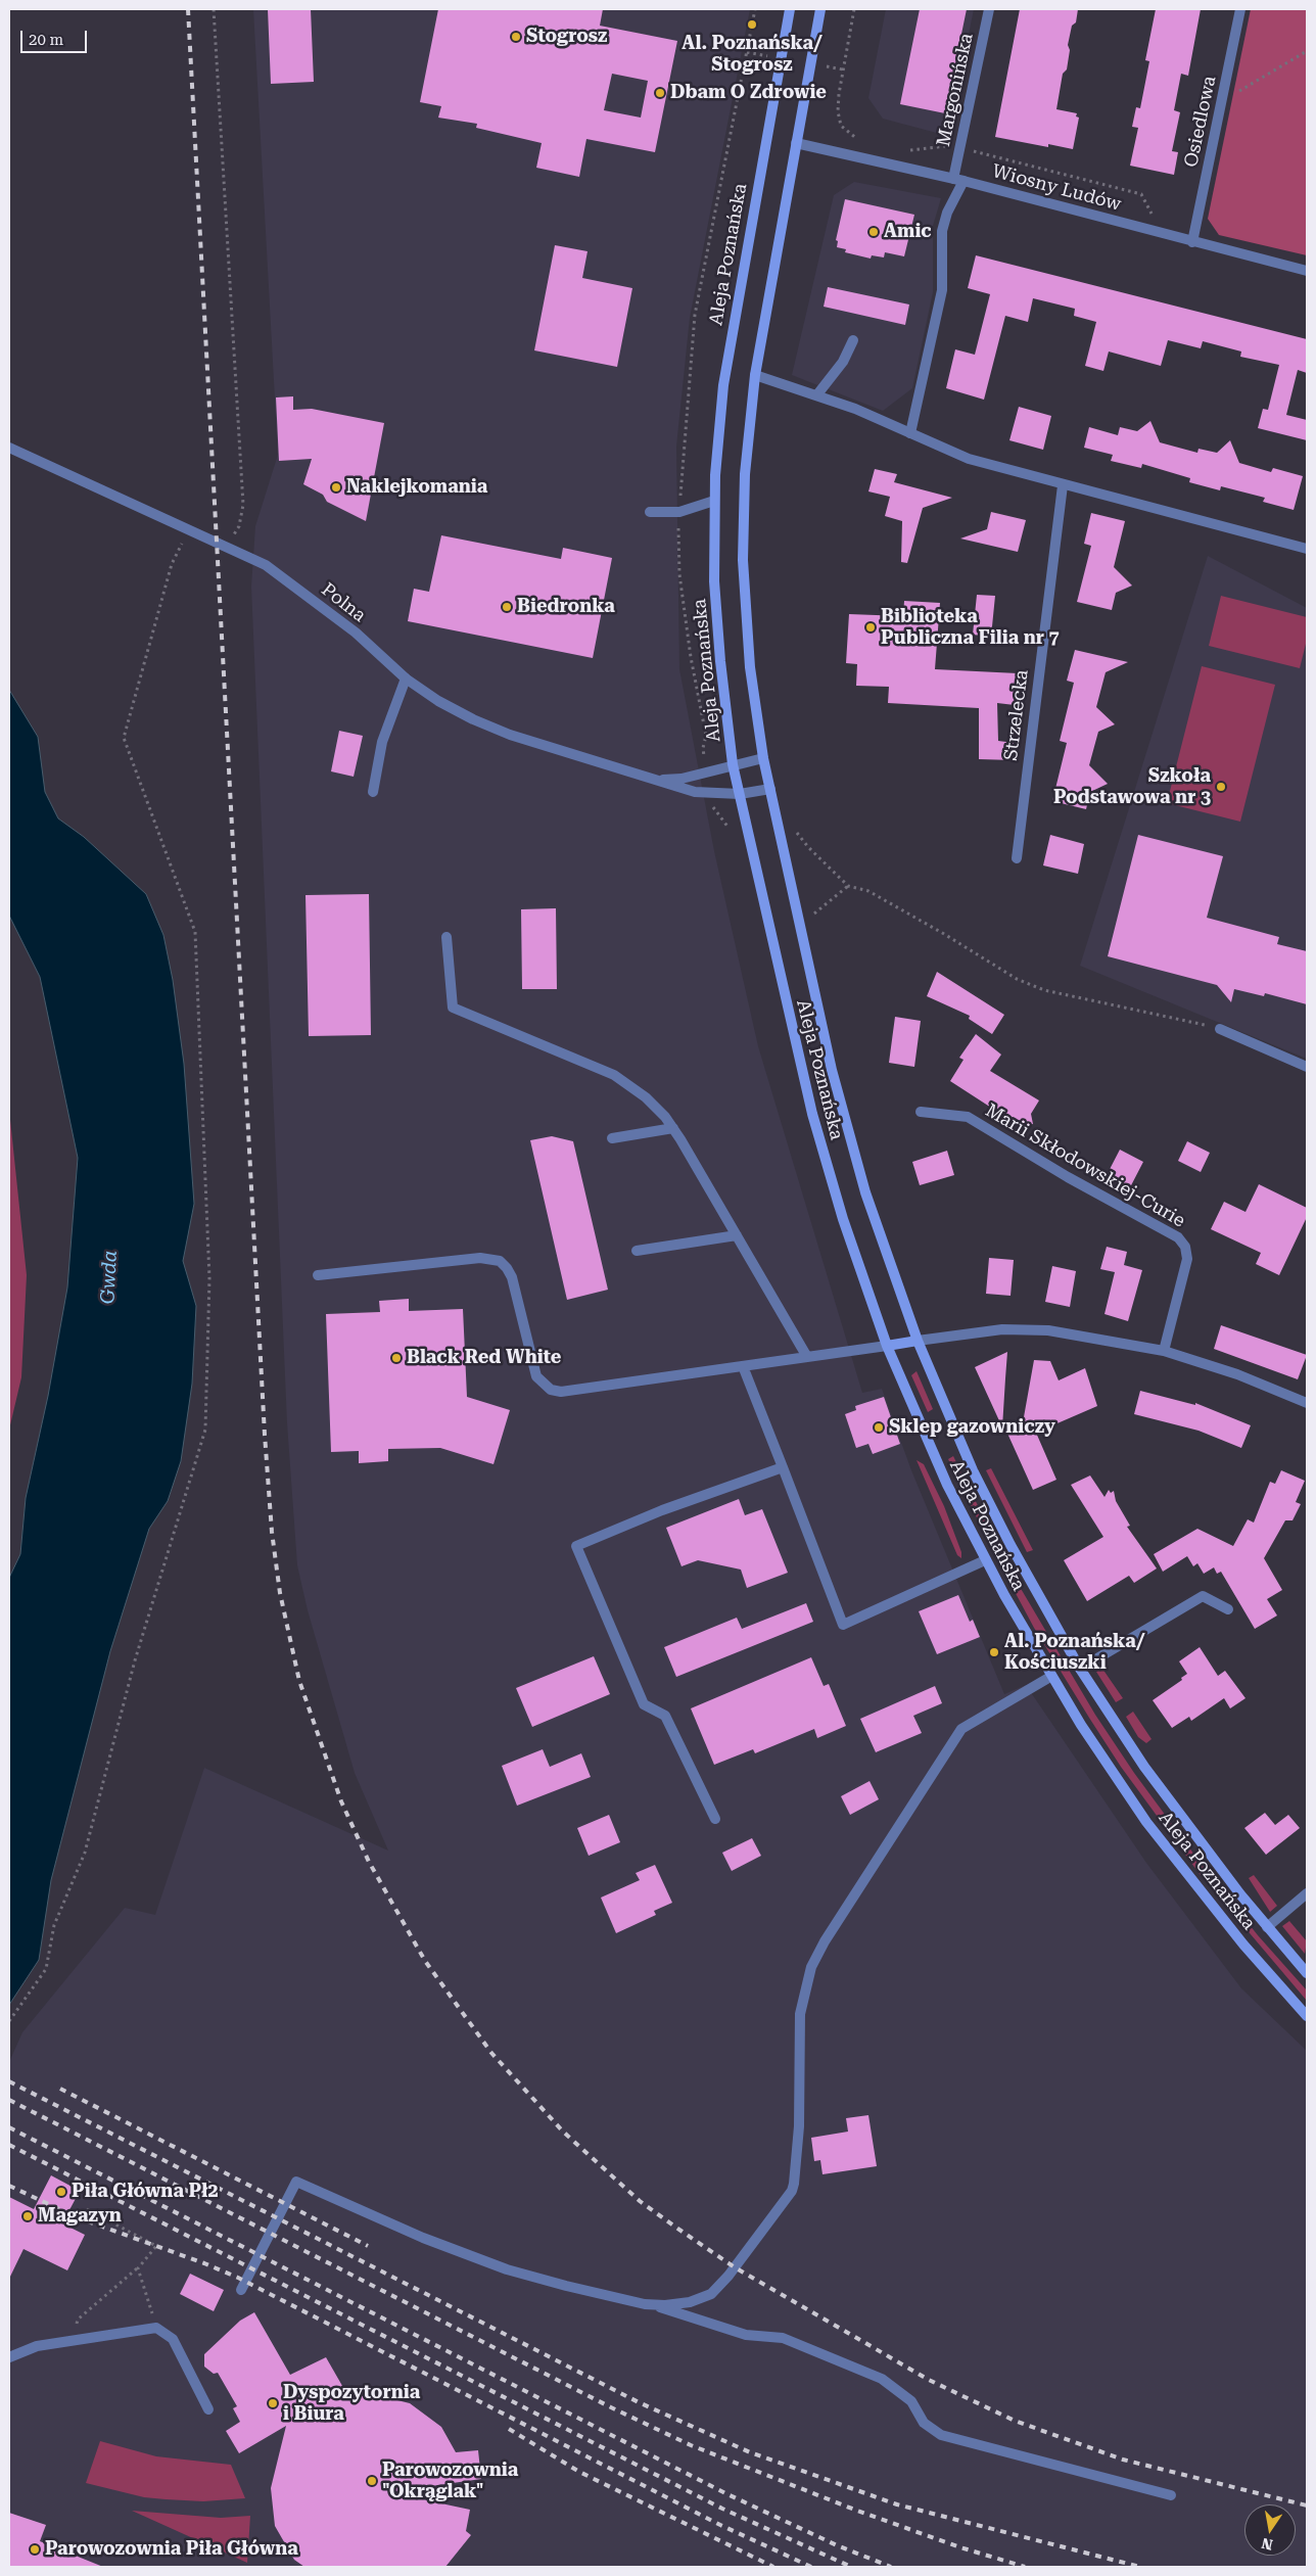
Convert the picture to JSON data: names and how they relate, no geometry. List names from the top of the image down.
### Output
{
  "streets": {
    "main road": ["Aleja Poznańska"],
    "street": [
      "Margonińska",
      "Osiedlowa",
      "Wiosny Ludów",
      "Polna",
      "Strzelecka",
      "Marii Skłodowskiej-Curie"
    ]
  },
  "crossings": [
    ["Margonińska", "Wiosny Ludów"],
    ["Osiedlowa", "Wiosny Ludów"],
    ["Wiosny Ludów", "Aleja Poznańska"],
    ["Aleja Poznańska", "Polna"]
  ],
  "water": ["Gwda"],
  "places": [
    "Al. Poznańska/ Stogrosz",
    "Stogrosz",
    "Dbam O Zdrowie",
    "Amic",
    "Naklejkomania",
    "Biedronka",
    "Biblioteka Publiczna Filia nr 7",
    "Szkoła Podstawowa nr 3",
    "Black Red White",
    "Sklep gazowniczy",
    "Al. Poznańska/ Kościuszki",
    "Piła Główna Pł2",
    "Magazyn",
    "Dyspozytornia i Biura",
    "Parowozownia \"Okrąglak\"",
    "Parowozownia Piła Główna"
  ],
  "scale_bar": "20 m",
  "north": "bottom"
}
